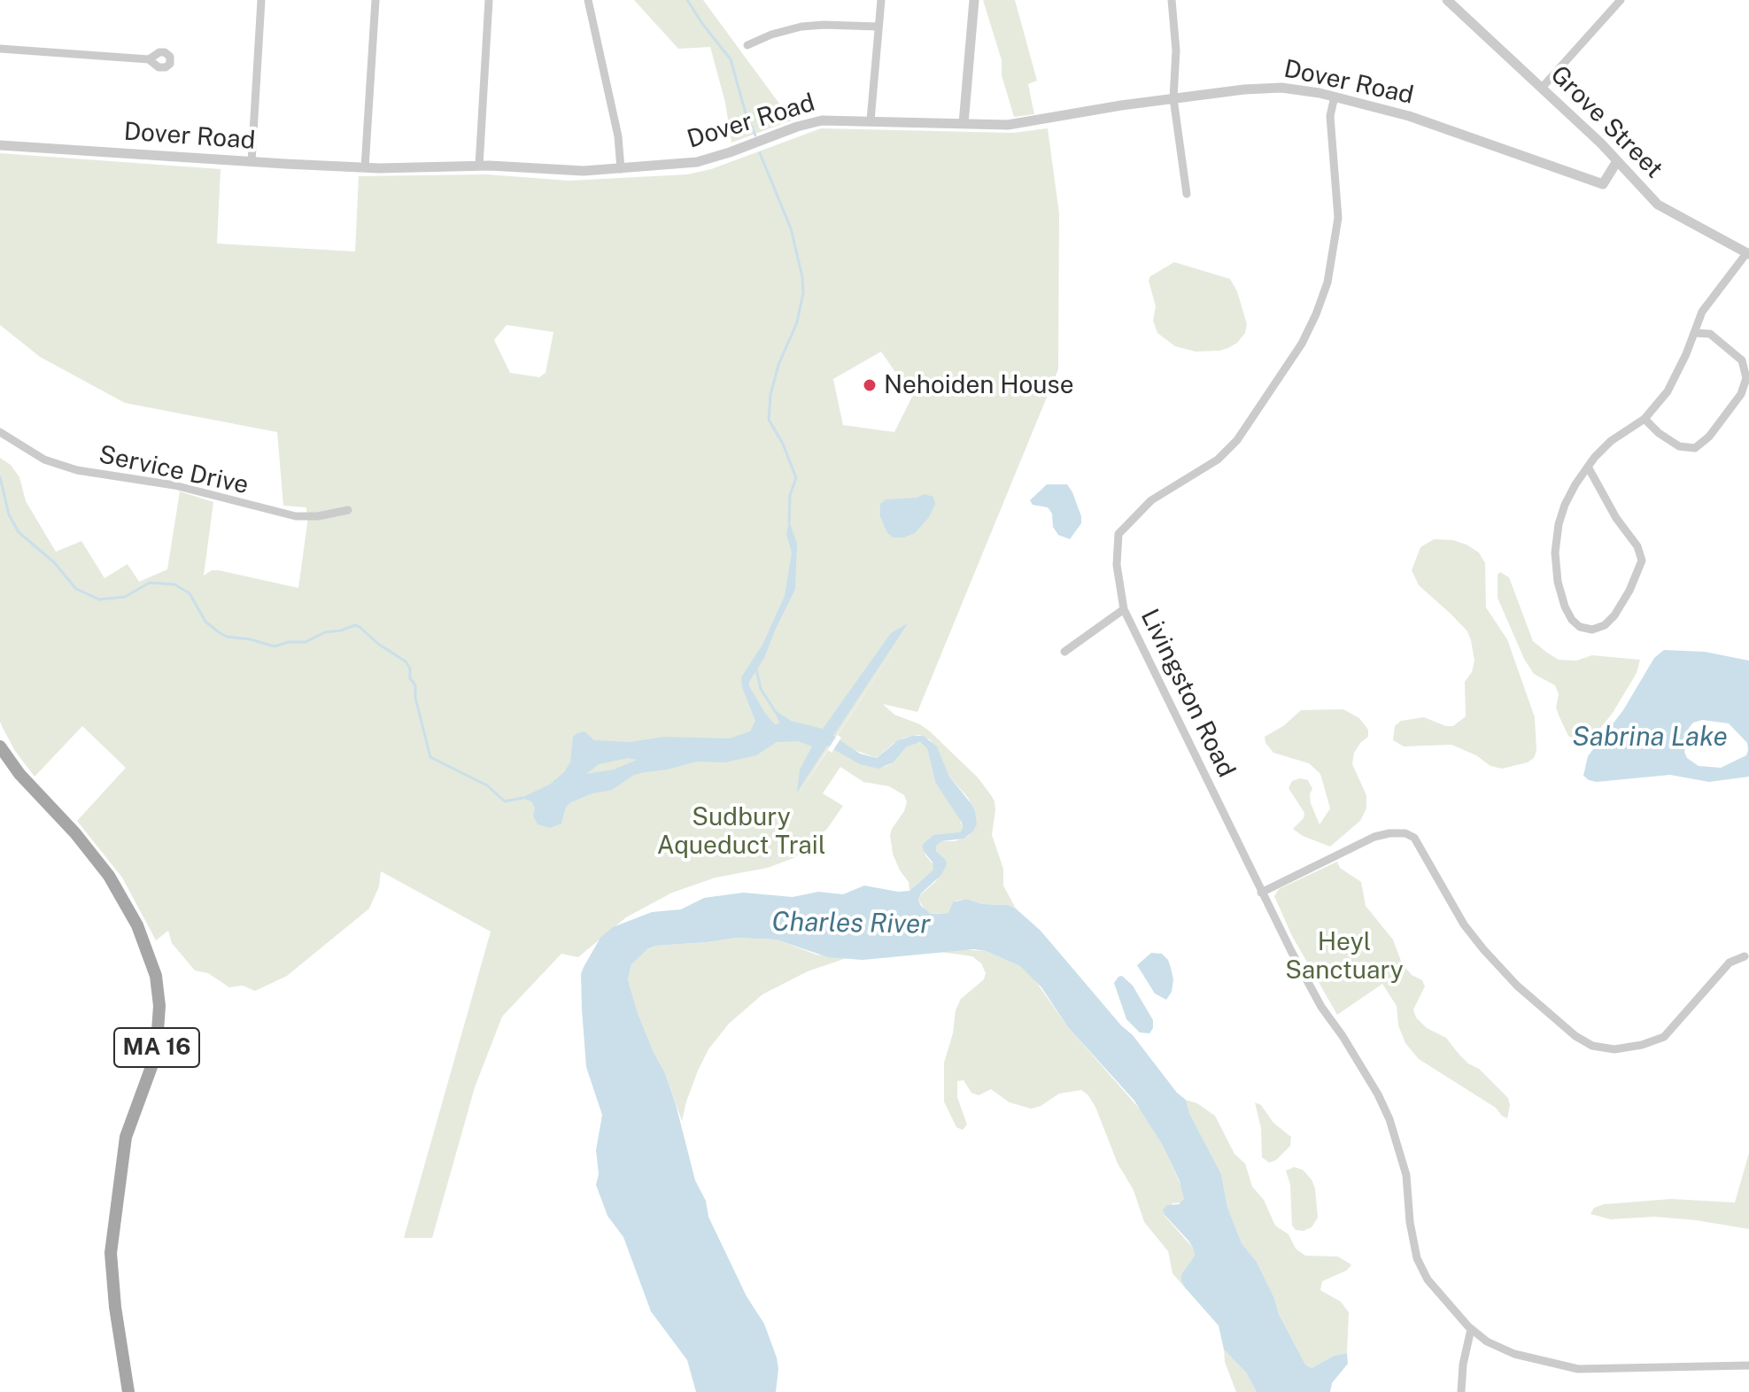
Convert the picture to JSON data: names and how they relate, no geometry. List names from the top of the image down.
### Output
{
  "streets": {
    "main road": ["MA 16"],
    "street": [
      "Dover Road",
      "Grove Street",
      "Service Drive",
      "Livingston Road"
    ]
  },
  "crossings": [
    ["Dover Road", "Grove Street"],
    ["Dover Road", "Livingston Road"]
  ],
  "water": ["Sabrina Lake", "Charles River"],
  "parks": ["Sudbury Aqueduct Trail", "Heyl Sanctuary"],
  "places": ["Nehoiden House"]
}
